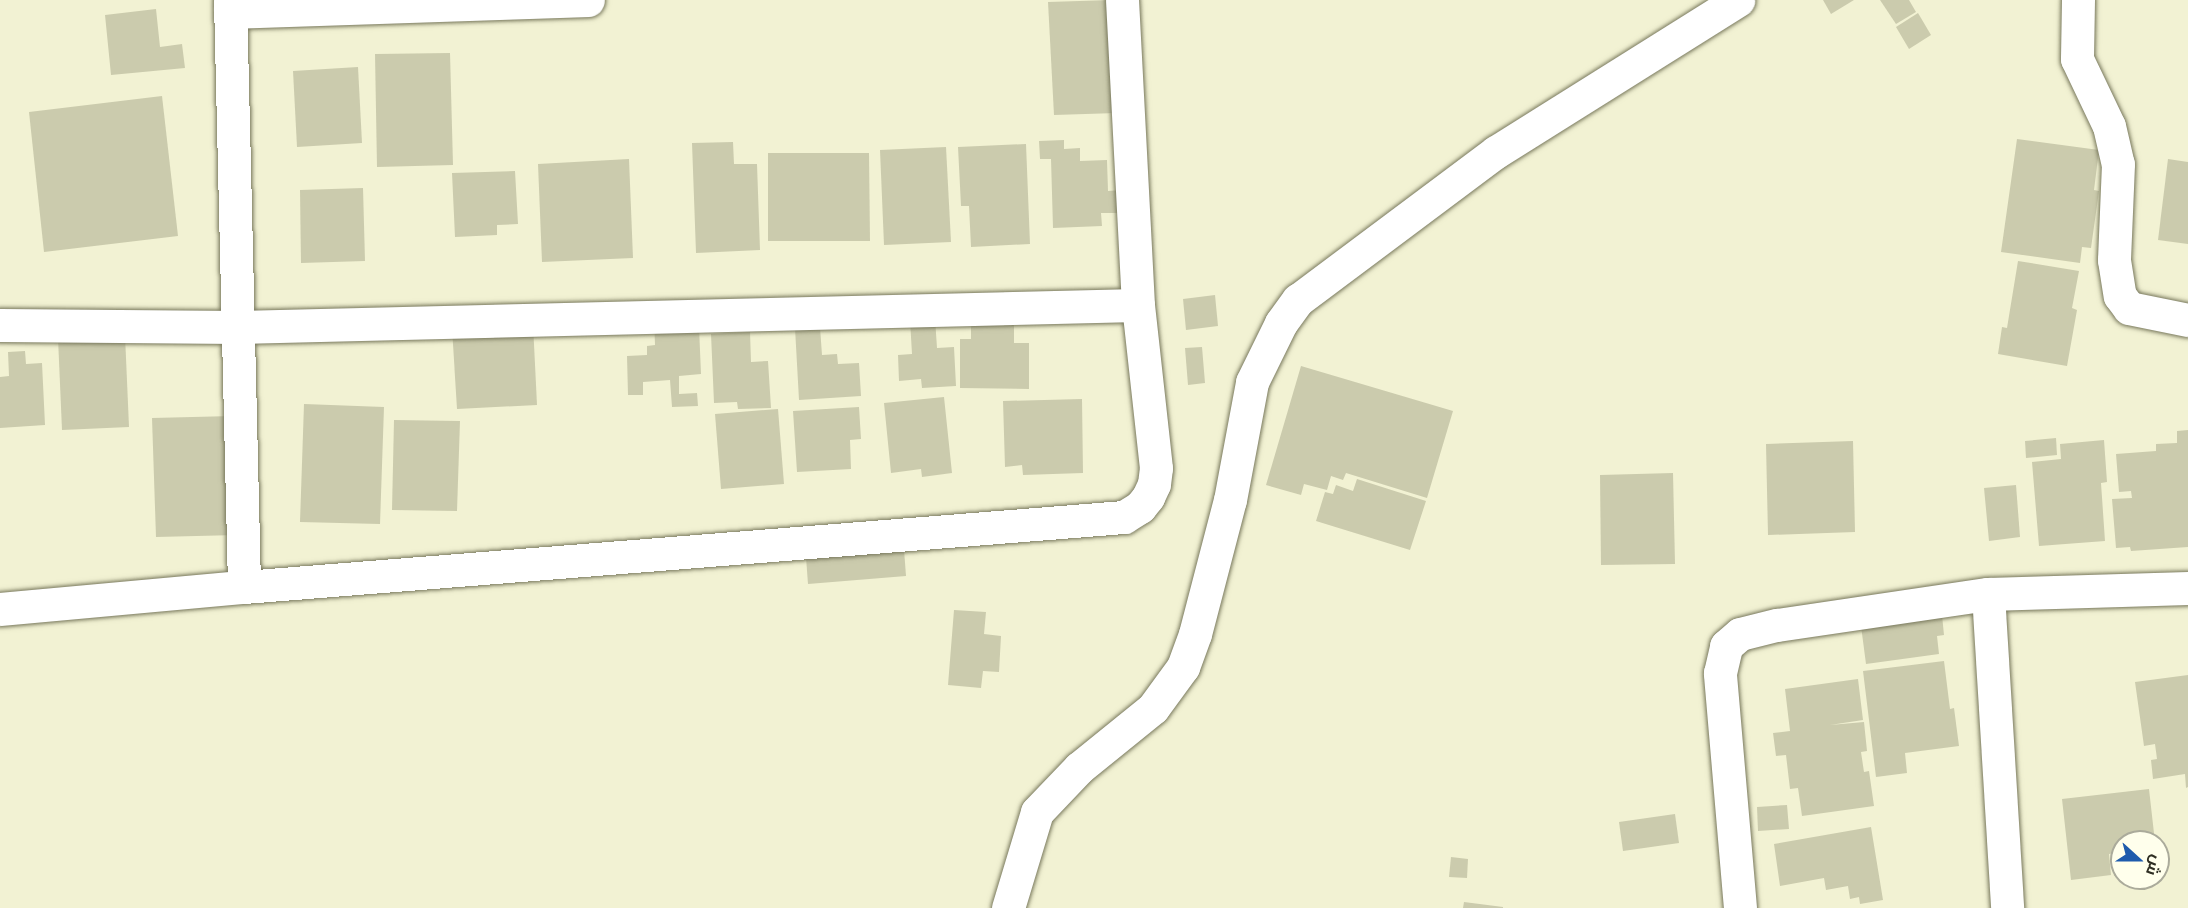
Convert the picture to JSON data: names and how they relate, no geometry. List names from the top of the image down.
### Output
{
  "north": "right"
}
